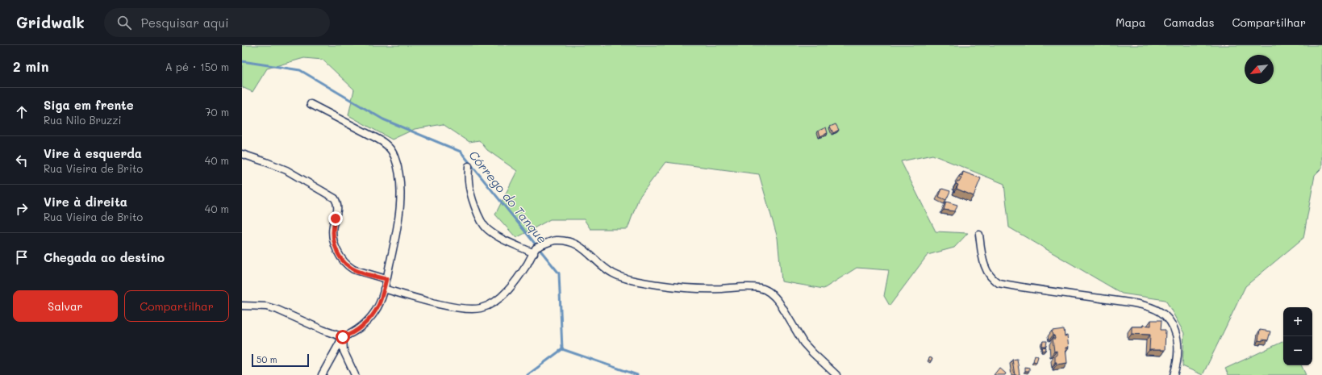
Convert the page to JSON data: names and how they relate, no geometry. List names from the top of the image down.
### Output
{
  "water": ["Córrego do Tanque"],
  "scale_bar": "50 m",
  "north": "bottom left",
  "page": {
    "header": "Gridwalk",
    "search": "Pesquisar aqui",
    "nav": ["Mapa", "Camadas", "Compartilhar"],
    "heading": ["2 min", "A pé · 150 m"],
    "list": [
      ["Siga em frente", "Rua Nilo Bruzzi", "70 m"],
      ["Vire à esquerda", "Rua Vieira de Brito", "40 m"],
      ["Vire à direita", "Rua Vieira de Brito", "40 m"],
      "Chegada ao destino"
    ],
    "buttons": ["Salvar", "Compartilhar"],
    "map_buttons": ["+", "−"],
    "scale": "50 m"
  }
}
